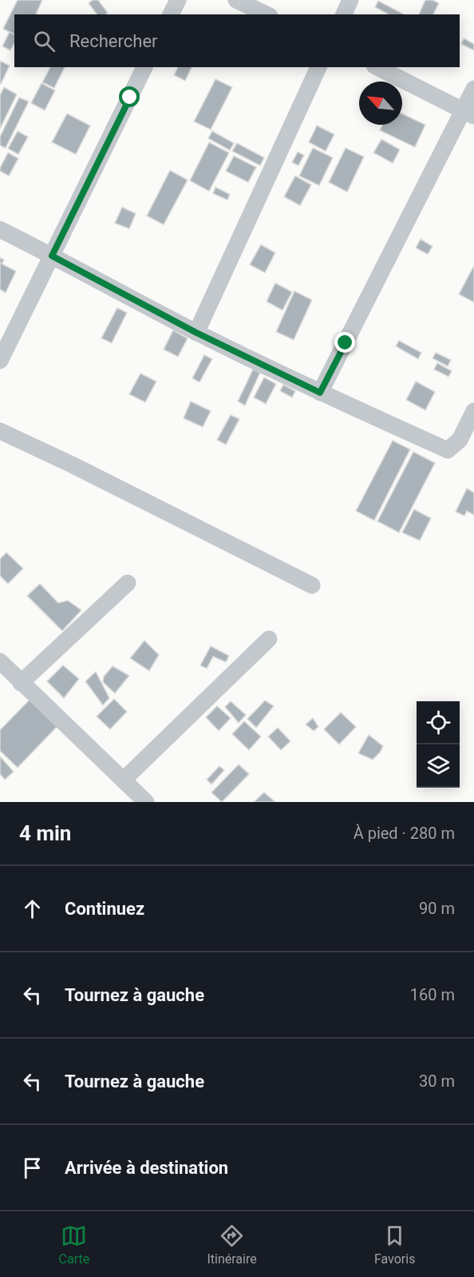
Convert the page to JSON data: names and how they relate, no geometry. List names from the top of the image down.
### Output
{
  "north": "top left",
  "page": {
    "search": "Rechercher",
    "heading": ["4 min", "À pied · 280 m"],
    "list": [
      ["Continuez", "90 m"],
      ["Tournez à gauche", "160 m"],
      ["Tournez à gauche", "30 m"],
      "Arrivée à destination"
    ],
    "nav": ["Carte", "Itinéraire", "Favoris"]
  }
}
